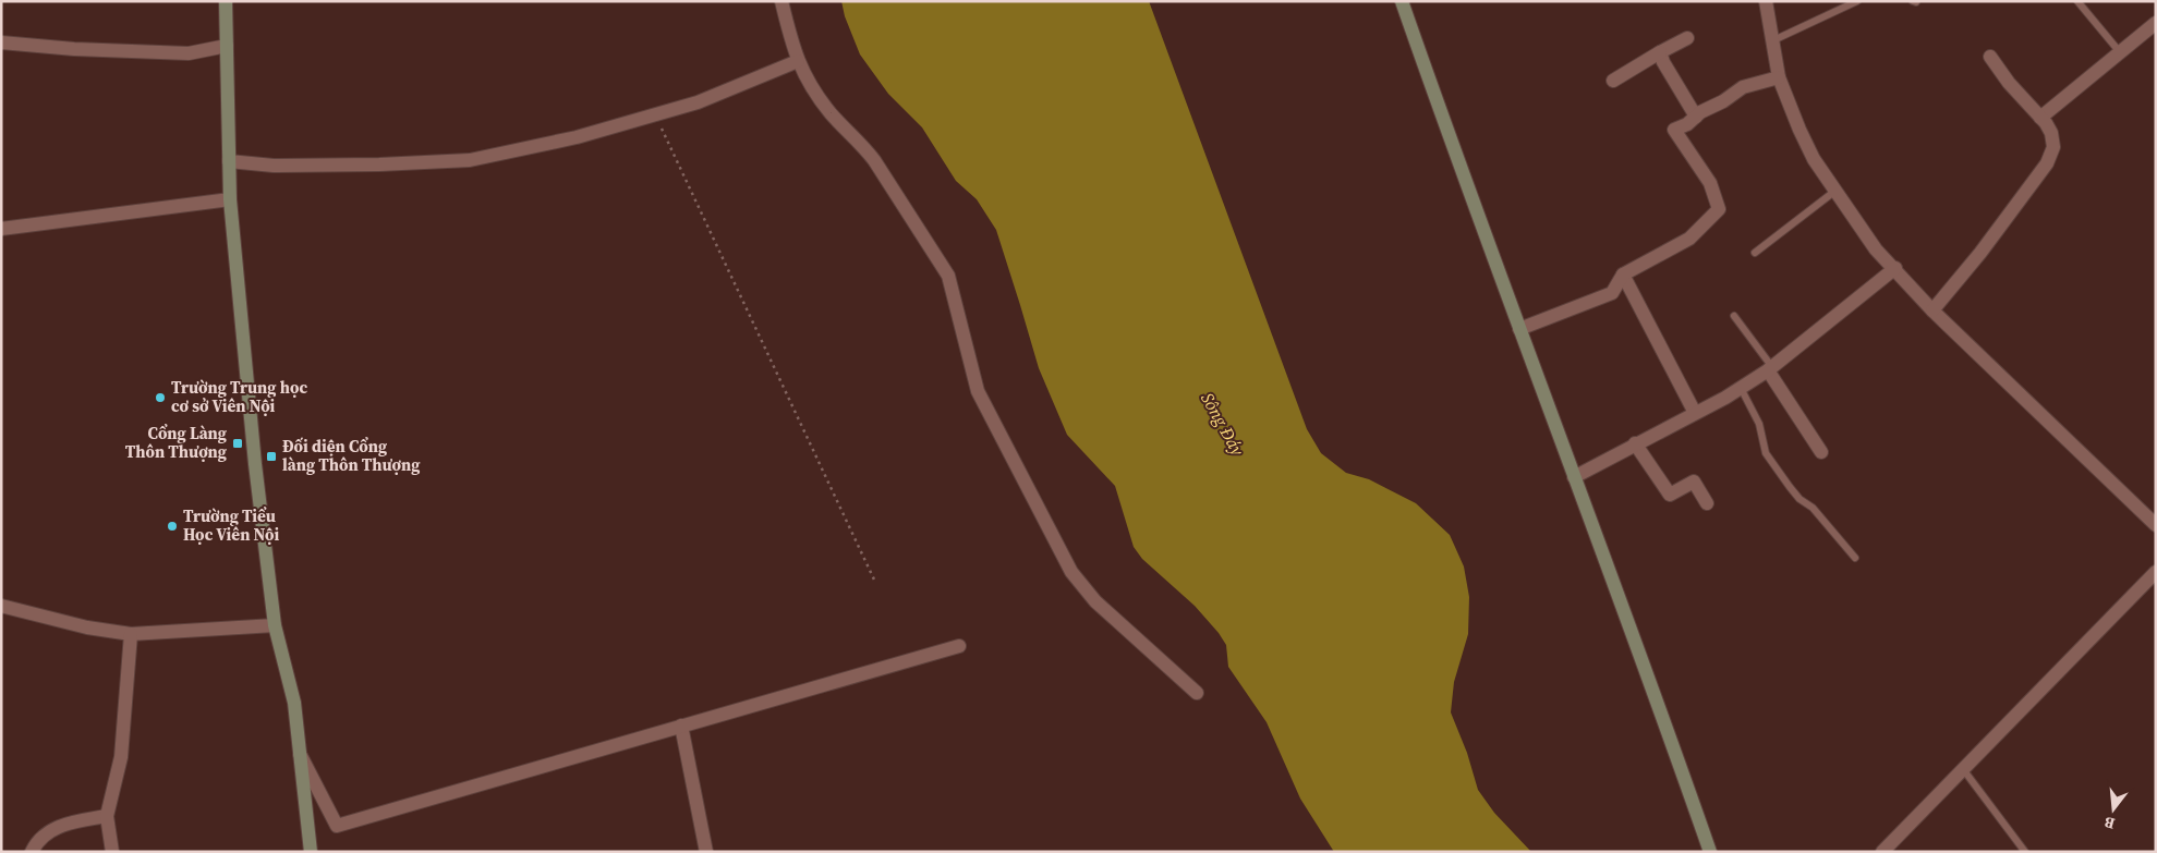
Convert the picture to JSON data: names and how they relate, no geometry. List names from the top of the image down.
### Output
{
  "water": ["Sông Đáy"],
  "places": {
    "other": ["Trường Trung học cơ sở Viên Nội", "Trường Tiểu Học Viên Nội"],
    "transit": ["Cổng Làng Thôn Thượng", "Đối diện Cổng làng Thôn Thượng"]
  },
  "north": "bottom"
}
